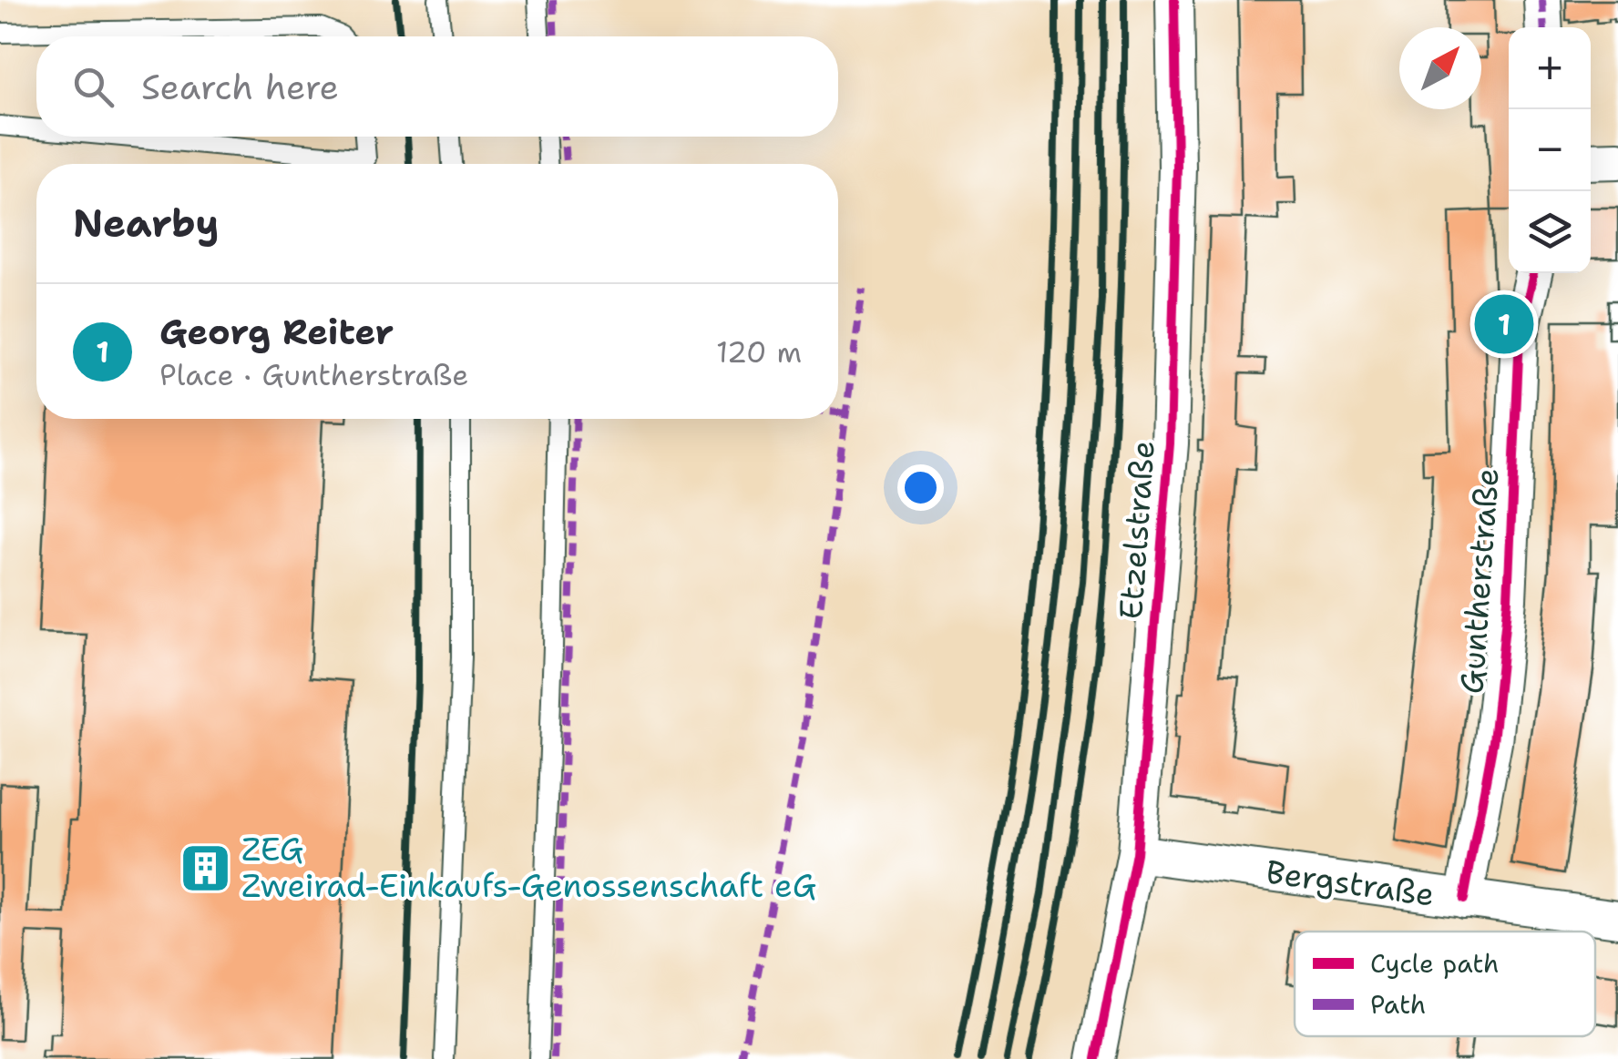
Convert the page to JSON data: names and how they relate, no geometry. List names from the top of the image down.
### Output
{
  "streets": {
    "street": ["Etzelstraße", "Guntherstraße", "Bergstraße"]
  },
  "crossings": [
    ["Etzelstraße", "Bergstraße"],
    ["Guntherstraße", "Bergstraße"]
  ],
  "places": {
    "building": ["ZEG Zweirad-Einkaufs-Genossenschaft eG"]
  },
  "legend": ["Cycle path", "Path"],
  "north": "top right",
  "page": {
    "map_buttons": ["+", "−"],
    "search": "Search here",
    "heading": "Nearby",
    "list": [
      {
        "mark": "1",
        "name": "Georg Reiter",
        "note": "Place · Guntherstraße",
        "value": "120 m"
      }
    ],
    "pins": "1"
  }
}
